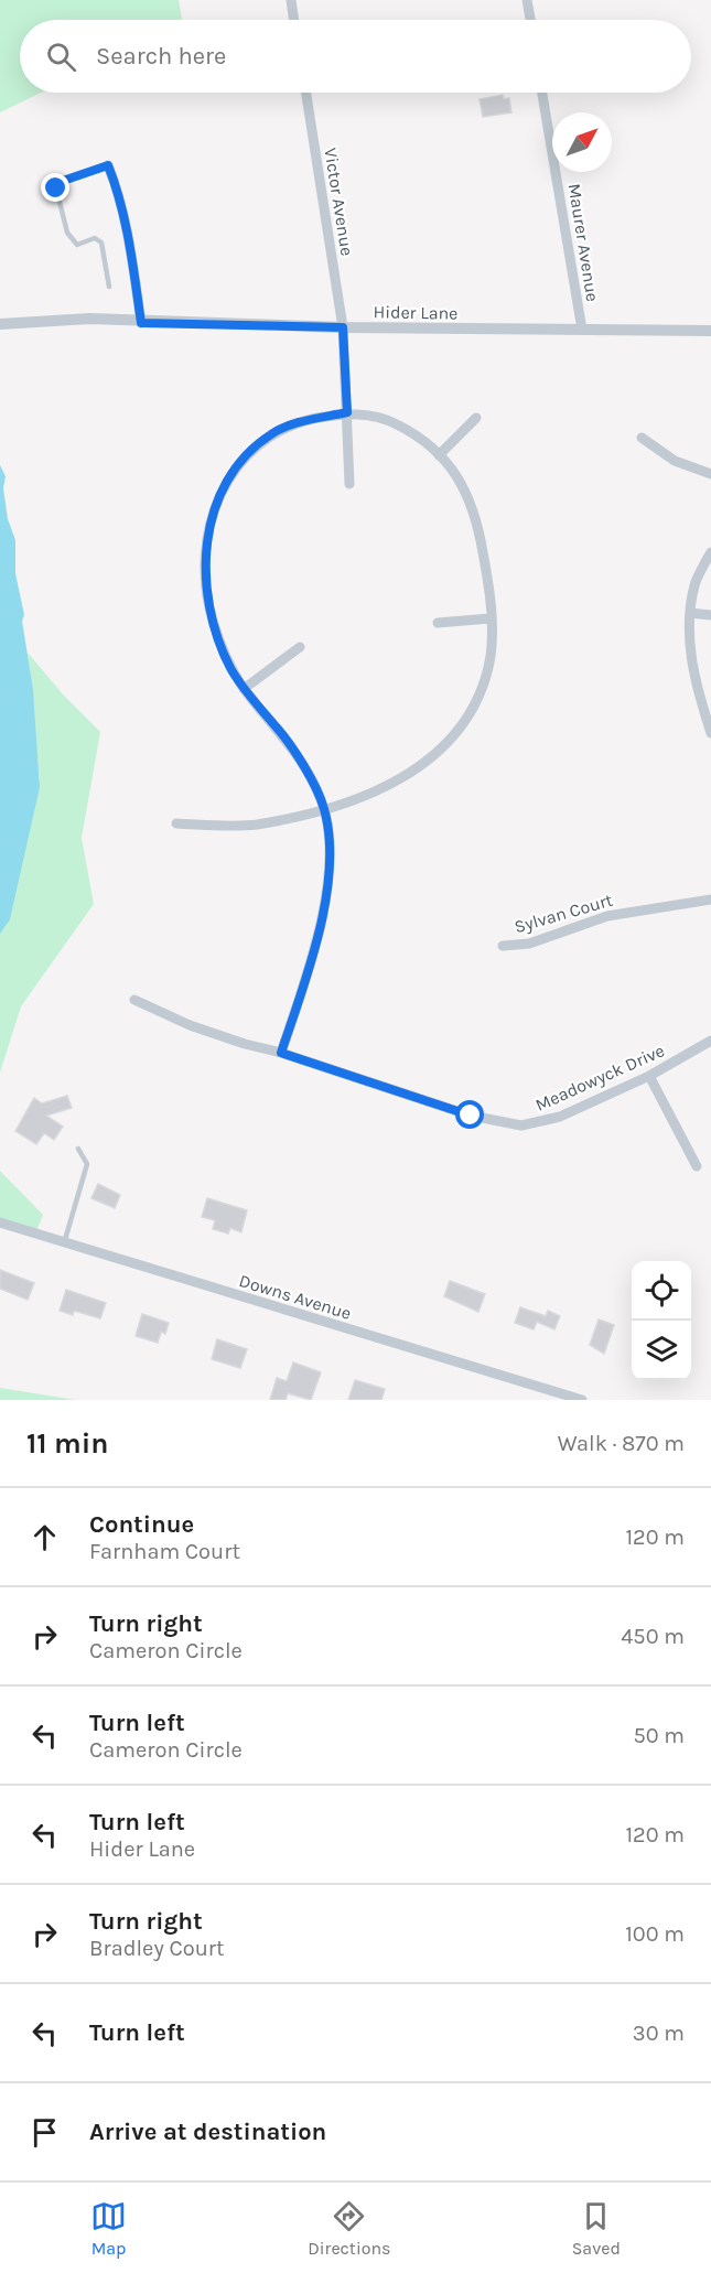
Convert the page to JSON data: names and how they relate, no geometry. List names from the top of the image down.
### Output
{
  "streets": {
    "street": [
      "Victor Avenue",
      "Maurer Avenue",
      "Hider Lane",
      "Sylvan Court",
      "Meadowyck Drive",
      "Downs Avenue"
    ]
  },
  "crossings": [
    ["Victor Avenue", "Hider Lane"],
    ["Maurer Avenue", "Hider Lane"]
  ],
  "north": "top right",
  "page": {
    "search": "Search here",
    "heading": ["11 min", "Walk · 870 m"],
    "list": [
      ["Continue", "Farnham Court", "120 m"],
      ["Turn right", "Cameron Circle", "450 m"],
      ["Turn left", "Cameron Circle", "50 m"],
      ["Turn left", "Hider Lane", "120 m"],
      ["Turn right", "Bradley Court", "100 m"],
      ["Turn left", "30 m"],
      "Arrive at destination"
    ],
    "nav": ["Map", "Directions", "Saved"]
  }
}
